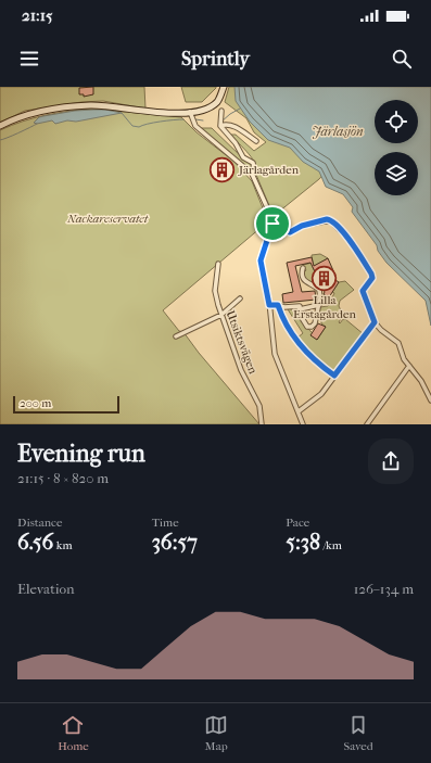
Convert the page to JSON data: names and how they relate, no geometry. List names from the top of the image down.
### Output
{
  "streets": {
    "street": ["Utsiktsvägen"]
  },
  "water": ["Järlasjön"],
  "parks": ["Nackareservatet"],
  "places": {
    "building": ["Järlagården", "Lilla Erstagården"]
  },
  "scale_bar": "200 m",
  "page": {
    "status": "21:15",
    "header": "Sprintly",
    "scale": "200 m",
    "heading": ["Evening run", "21:15 · 8 × 820 m"],
    "stats": [
      ["Distance", "6.56 km"],
      ["Time", "36:57"],
      ["Pace", "5:38 /km"]
    ],
    "chart": ["Elevation", "126–134 m"],
    "tabs": ["Home", "Map", "Saved"]
  }
}
